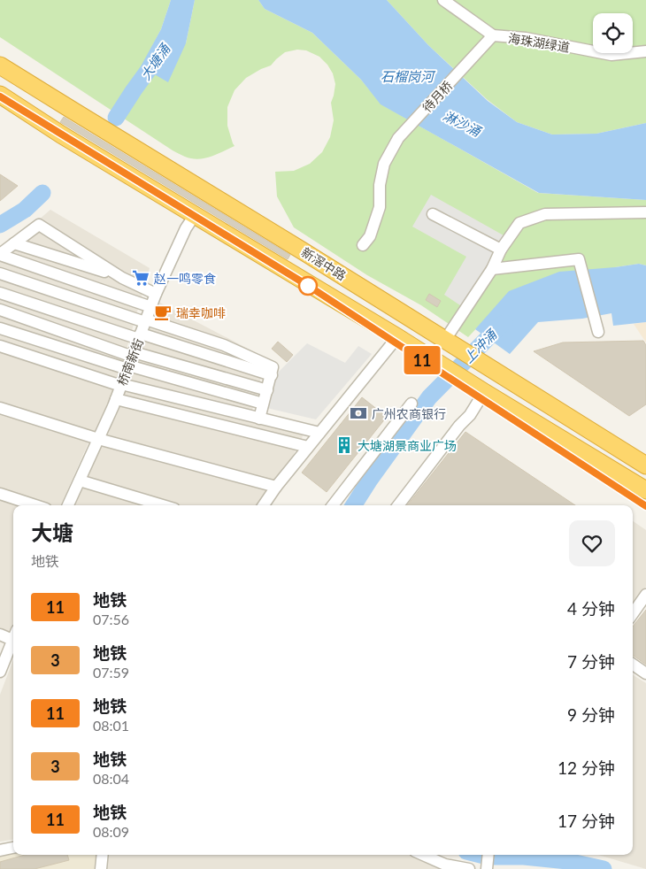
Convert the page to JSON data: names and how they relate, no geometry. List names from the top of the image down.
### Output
{
  "streets": {
    "highway": ["新滘中路"],
    "street": ["海珠湖绿道", "待月桥", "桥南新街"]
  },
  "crossings": [
    ["海珠湖绿道", "待月桥"],
    ["新滘中路", "桥南新街"]
  ],
  "water": [
    "大塘涌",
    "石榴岗河",
    "淋沙涌",
    "上冲涌"
  ],
  "places": {
    "supermarket": ["赵一鸣零食"],
    "cafe": ["瑞幸咖啡"],
    "bank": ["广州农商银行"],
    "building": ["大塘湖景商业广场"]
  },
  "lines": ["metro line 11"],
  "page": {
    "on_map": "11",
    "heading": ["大塘", "地铁"],
    "list": [
      {
        "mark": "11",
        "name": "地铁",
        "note": "07:56",
        "value": "4 分钟"
      },
      {
        "mark": "3",
        "name": "地铁",
        "note": "07:59",
        "value": "7 分钟"
      },
      {
        "mark": "11",
        "name": "地铁",
        "note": "08:01",
        "value": "9 分钟"
      },
      {
        "mark": "3",
        "name": "地铁",
        "note": "08:04",
        "value": "12 分钟"
      },
      {
        "mark": "11",
        "name": "地铁",
        "note": "08:09",
        "value": "17 分钟"
      }
    ]
  }
}
